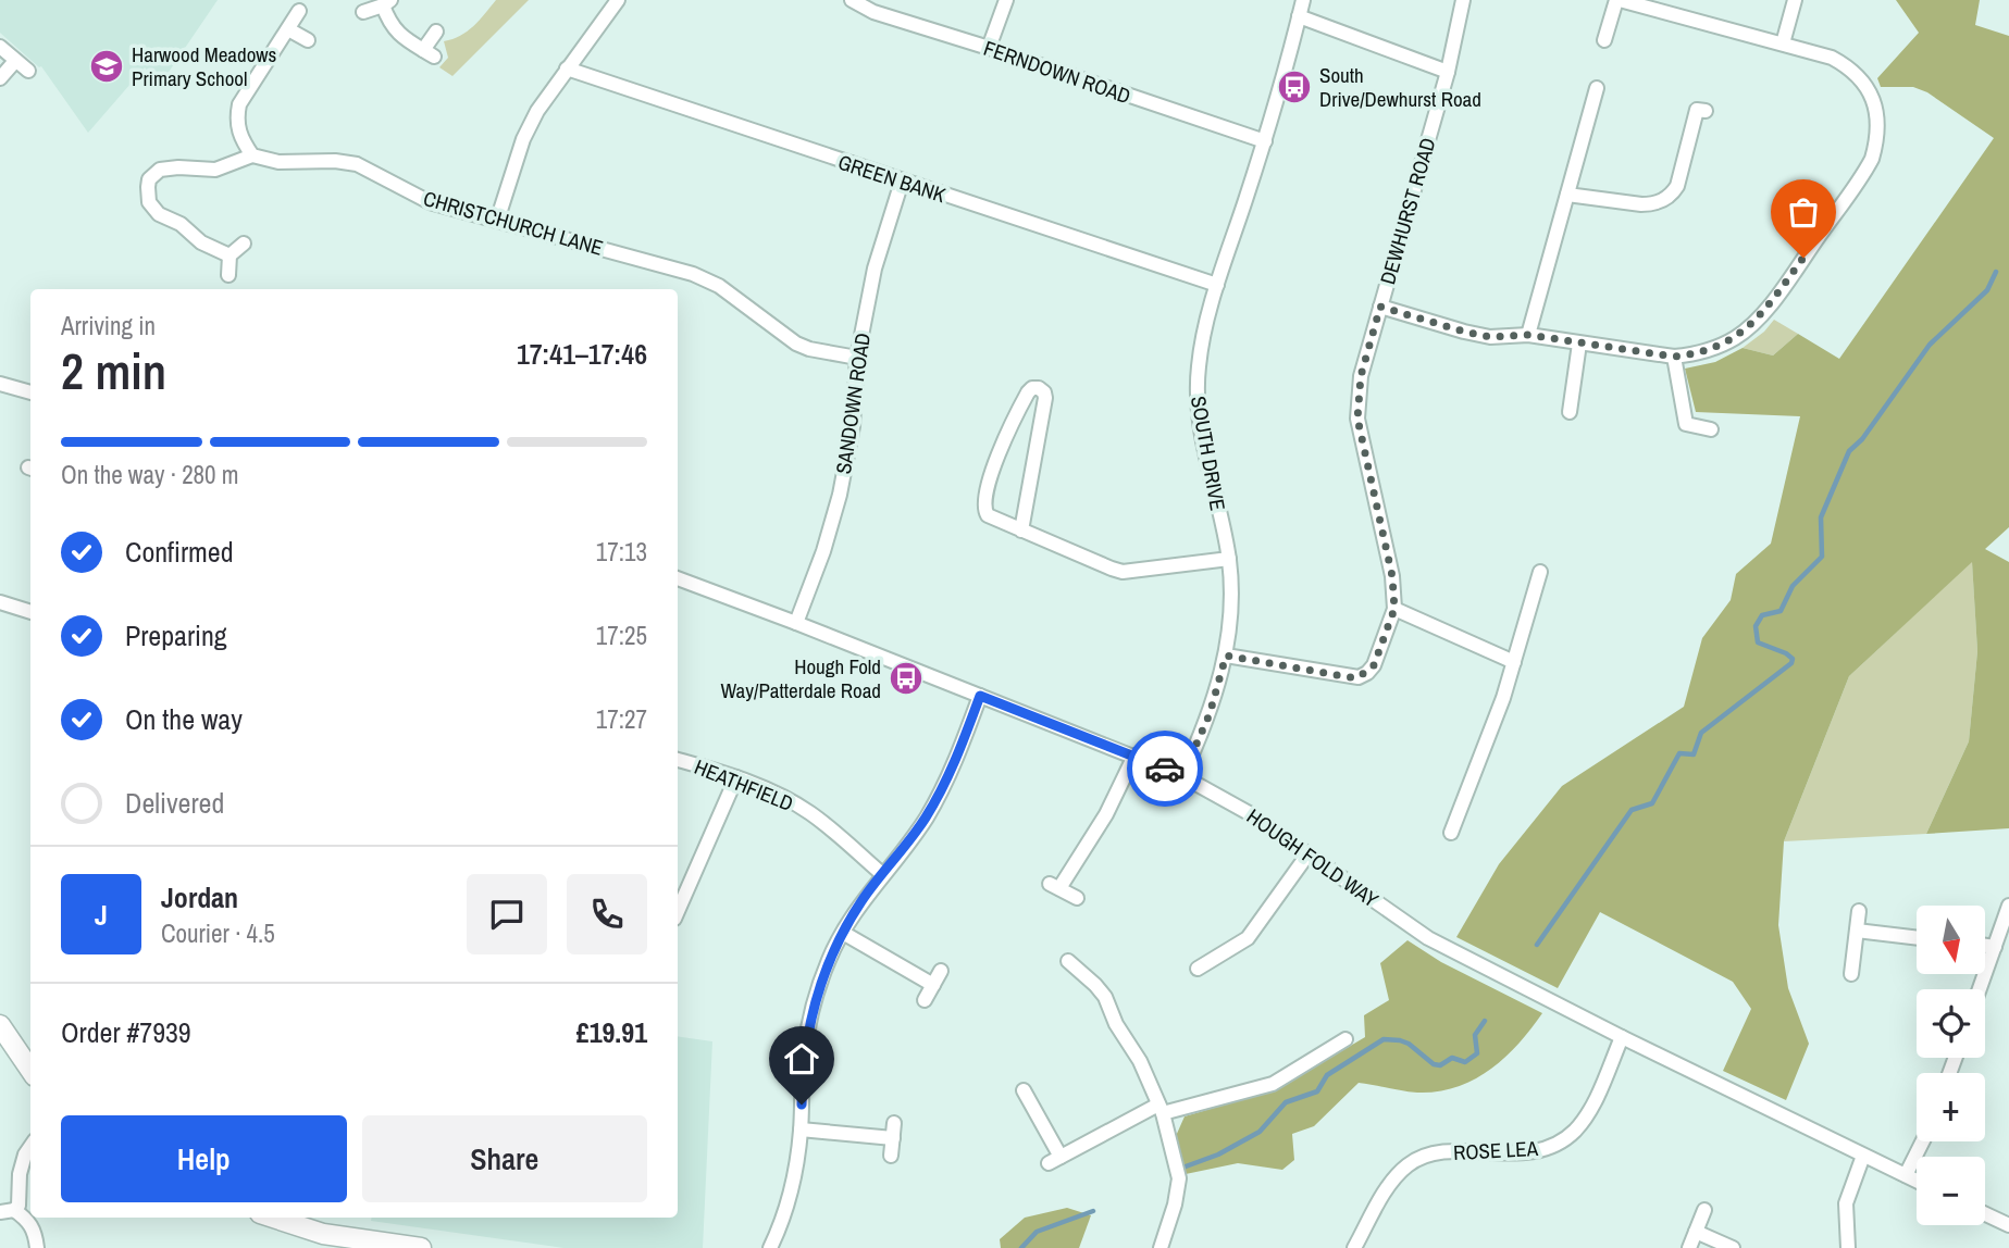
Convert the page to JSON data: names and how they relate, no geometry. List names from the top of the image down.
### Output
{
  "streets": {
    "street": [
      "FERNDOWN ROAD",
      "GREEN BANK",
      "DEWHURST ROAD",
      "CHRISTCHURCH LANE",
      "SANDOWN ROAD",
      "SOUTH DRIVE",
      "HEATHFIELD",
      "HOUGH FOLD WAY",
      "ROSE LEA"
    ]
  },
  "crossings": [
    ["FERNDOWN ROAD", "SOUTH DRIVE"],
    ["GREEN BANK", "SANDOWN ROAD"],
    ["GREEN BANK", "SOUTH DRIVE"],
    ["DEWHURST ROAD", "SOUTH DRIVE"],
    ["CHRISTCHURCH LANE", "SANDOWN ROAD"],
    ["SANDOWN ROAD", "HOUGH FOLD WAY"],
    ["SOUTH DRIVE", "HOUGH FOLD WAY"],
    ["HOUGH FOLD WAY", "ROSE LEA"]
  ],
  "places": {
    "school or university": ["Harwood Meadows Primary School"],
    "bus stop": ["South Drive/Dewhurst Road", "Hough Fold Way/Patterdale Road"]
  },
  "north": "bottom",
  "page": {
    "heading": ["2 min", "Arriving in", "17:41–17:46"],
    "panel": [
      "Jordan",
      "Courier · 4.5",
      "Order #7939",
      "£19.91"
    ],
    "bar": "On the way · 280 m",
    "list": [
      ["Confirmed", "17:13"],
      ["Preparing", "17:25"],
      ["On the way", "17:27"],
      "Delivered"
    ],
    "round": "J",
    "map_buttons": ["+", "−"],
    "buttons": ["Help", "Share"]
  }
}
